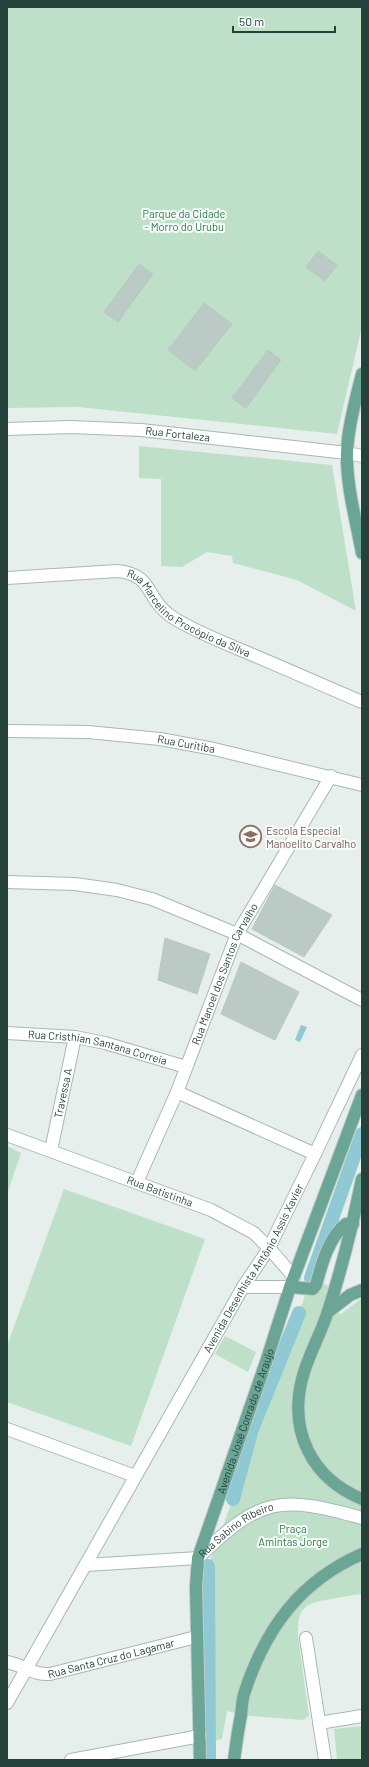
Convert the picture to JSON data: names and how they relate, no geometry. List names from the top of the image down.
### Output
{
  "streets": {
    "main road": ["Avenida José Conrado de Araujo"],
    "street": [
      "Rua Fortaleza",
      "Rua Marcelino Procópio da Silva",
      "Rua Curitiba",
      "Rua Manoel dos Santos Carvalho",
      "Rua Cristhian Santana Correia",
      "Travessa A",
      "Rua Batistinha",
      "Avenida Desenhista Antônio Assis Xavier",
      "Rua Sabino Ribeiro",
      "Rua Santa Cruz do Lagamar"
    ]
  },
  "crossings": [
    ["Rua Curitiba", "Rua Manoel dos Santos Carvalho"],
    ["Rua Manoel dos Santos Carvalho", "Rua Cristhian Santana Correia"],
    ["Rua Manoel dos Santos Carvalho", "Rua Batistinha"],
    ["Rua Cristhian Santana Correia", "Travessa A"],
    ["Travessa A", "Rua Batistinha"],
    ["Rua Batistinha", "Avenida Desenhista Antônio Assis Xavier"],
    ["Rua Batistinha", "Avenida José Conrado de Araujo"],
    ["Avenida Desenhista Antônio Assis Xavier", "Rua Sabino Ribeiro"],
    ["Avenida Desenhista Antônio Assis Xavier", "Rua Santa Cruz do Lagamar"],
    ["Avenida José Conrado de Araujo", "Rua Sabino Ribeiro"],
    ["Avenida José Conrado de Araujo", "Rua Santa Cruz do Lagamar"]
  ],
  "parks": ["Parque da Cidade - Morro do Urubu", "Praça Amintas Jorge"],
  "places": {
    "school or university": ["Escola Especial Manoelito Carvalho"]
  },
  "scale_bar": "50 m"
}
